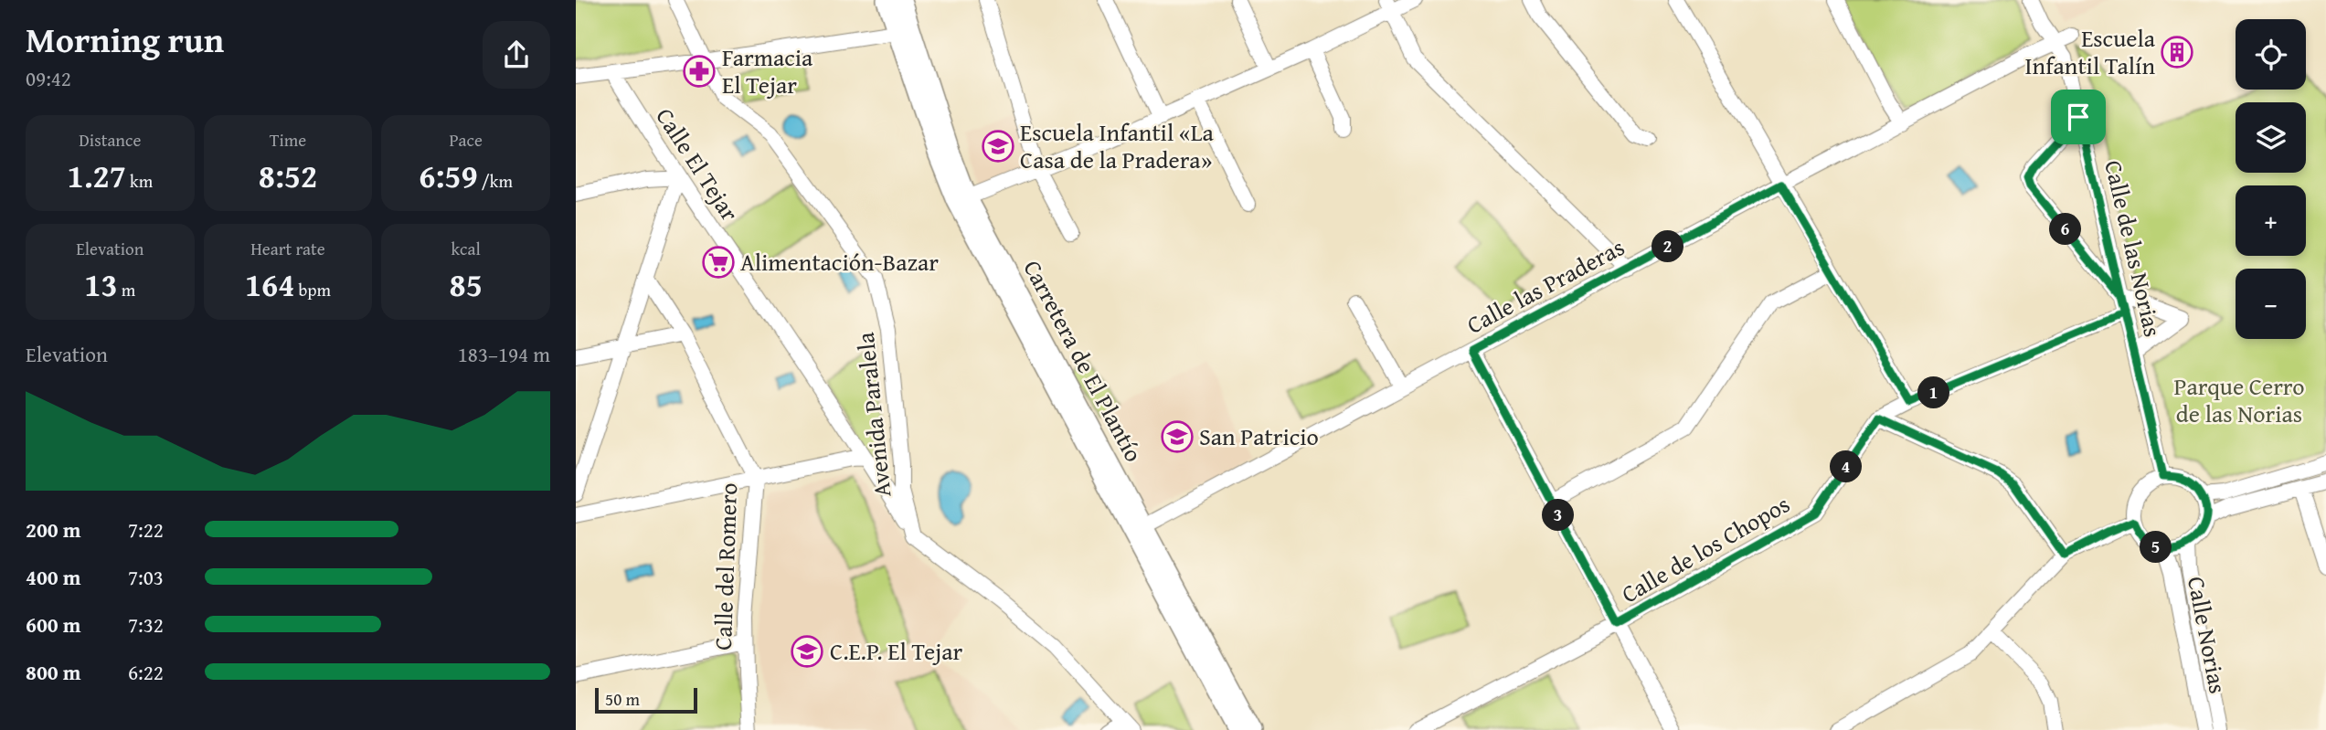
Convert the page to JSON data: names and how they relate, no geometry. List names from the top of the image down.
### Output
{
  "streets": {
    "street": [
      "Calle El Tejar",
      "Calle de las Norias",
      "Calle las Praderas",
      "Carretera de El Plantío",
      "Avenida Paralela",
      "Calle de los Chopos",
      "Calle del Romero",
      "Calle Norias"
    ]
  },
  "crossings": [
    ["Calle El Tejar", "Avenida Paralela"],
    ["Calle de las Norias", "Calle las Praderas"],
    ["Calle de las Norias", "Calle Norias"],
    ["Calle las Praderas", "Carretera de El Plantío"]
  ],
  "parks": ["Parque Cerro de las Norias"],
  "places": {
    "building": ["Escuela Infantil Talín"],
    "pharmacy": ["Farmacia El Tejar"],
    "school or university": ["Escuela Infantil «La Casa de la Pradera»", "San Patricio", "C.E.P. El Tejar"],
    "supermarket": ["Alimentación-Bazar"]
  },
  "scale_bar": "50 m",
  "page": {
    "heading": ["Morning run", "09:42"],
    "map_buttons": ["+", "−"],
    "stats": [
      ["Distance", "1.27 km"],
      ["Time", "8:52"],
      ["Pace", "6:59 /km"],
      ["Elevation", "13 m"],
      ["Heart rate", "164 bpm"],
      ["kcal", "85"]
    ],
    "pins": [
      "6",
      "2",
      "1",
      "4",
      "3",
      "5"
    ],
    "chart": ["Elevation", "183–194 m"],
    "list": [
      {
        "name": "200 m",
        "note": "7:22"
      },
      {
        "name": "400 m",
        "note": "7:03"
      },
      {
        "name": "600 m",
        "note": "7:32"
      },
      {
        "name": "800 m",
        "note": "6:22"
      }
    ],
    "scale": "50 m"
  }
}
